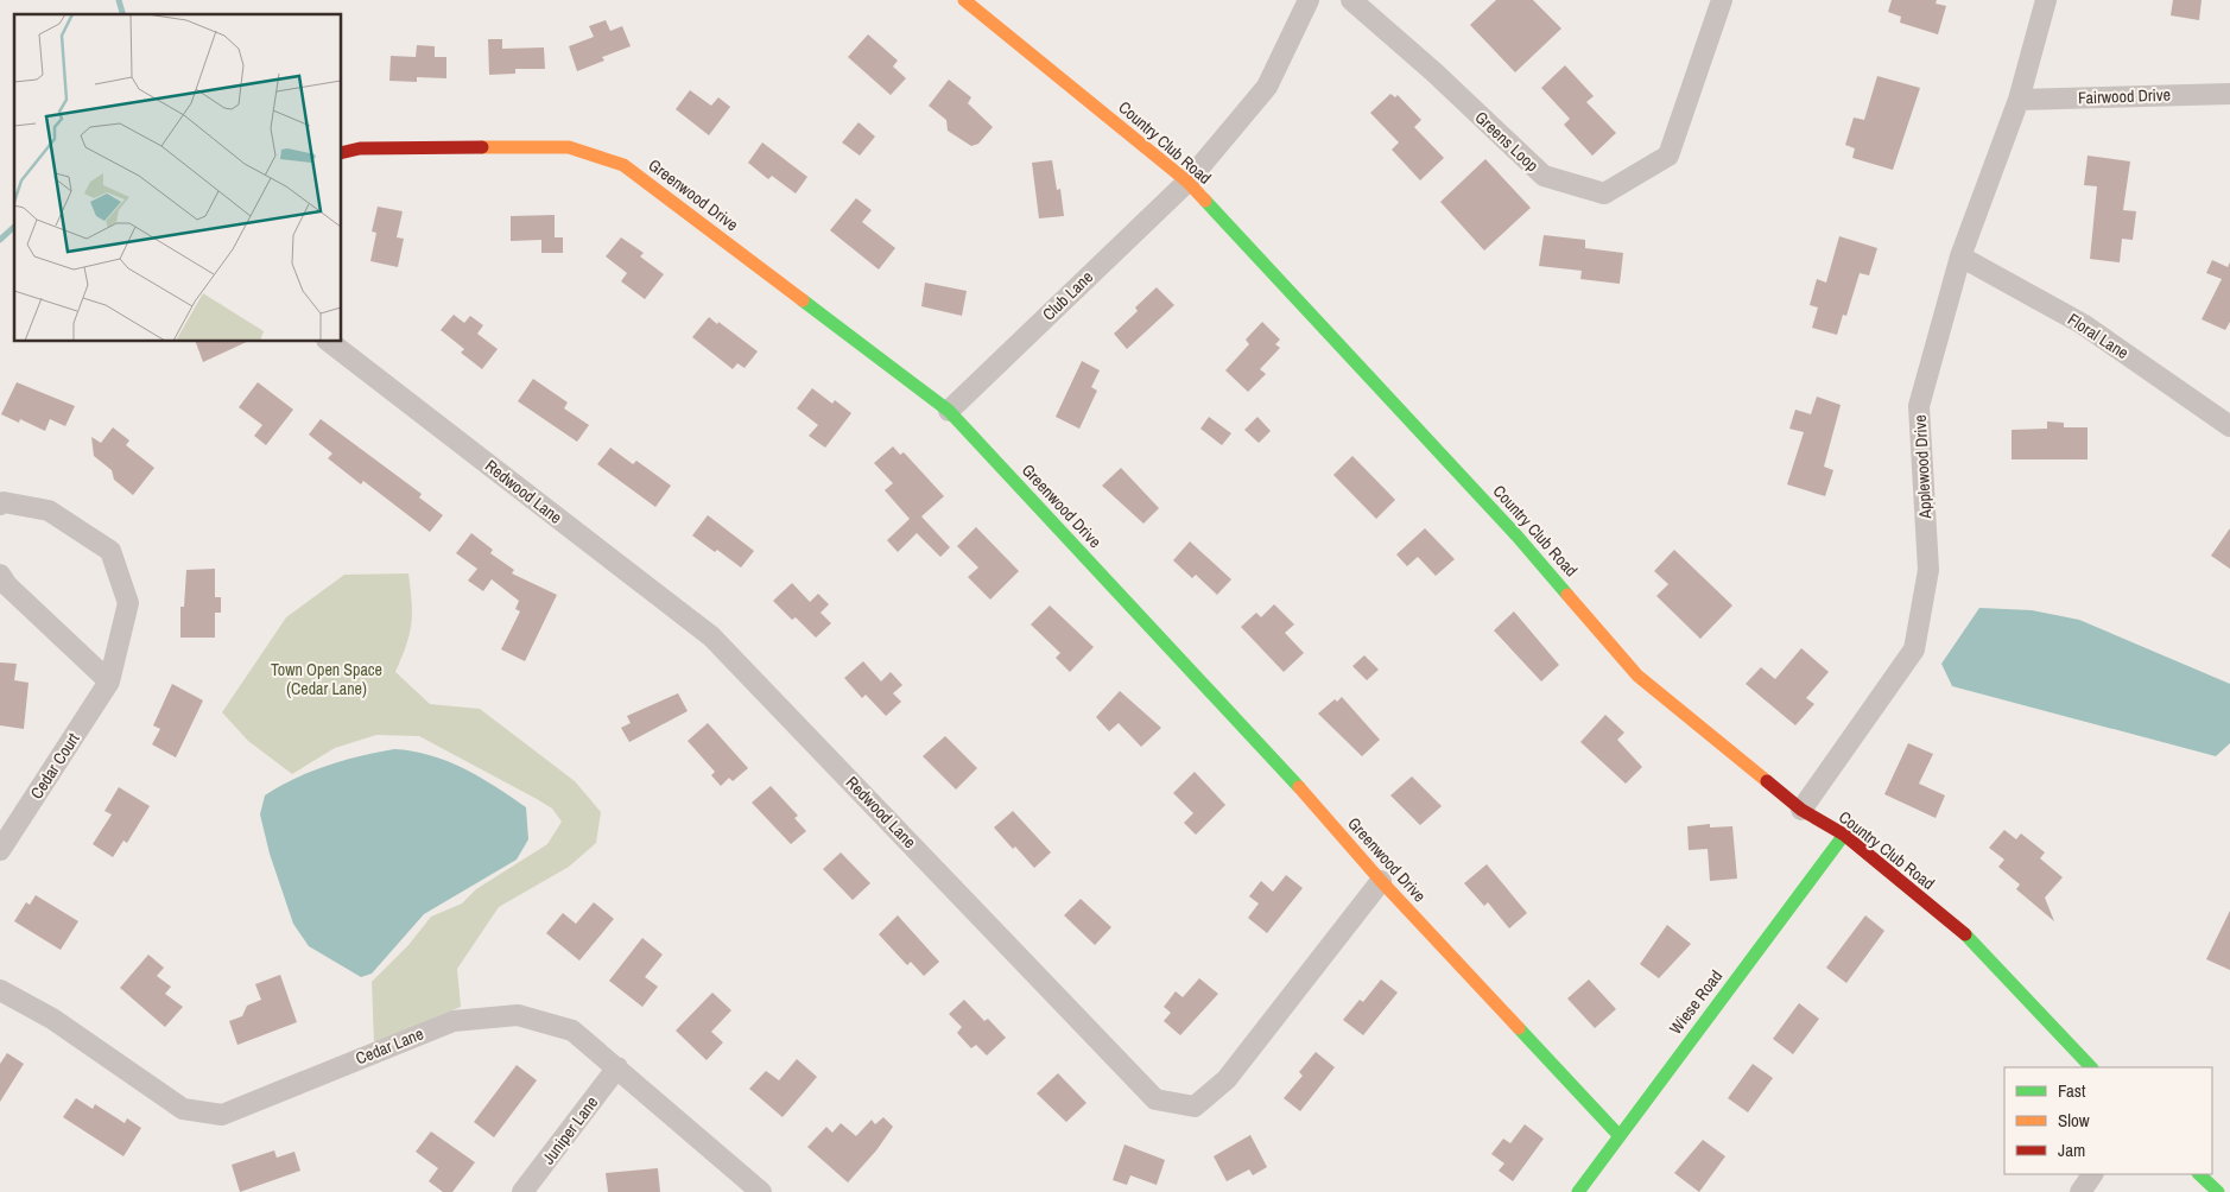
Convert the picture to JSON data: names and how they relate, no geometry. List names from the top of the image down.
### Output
{
  "streets": {
    "street": [
      "Fairwood Drive",
      "Greens Loop",
      "Country Club Road",
      "Greenwood Drive",
      "Club Lane",
      "Floral Lane",
      "Applewood Drive",
      "Redwood Lane",
      "Cedar Court",
      "Wiese Road",
      "Cedar Lane",
      "Juniper Lane"
    ]
  },
  "crossings": [
    ["Fairwood Drive", "Applewood Drive"],
    ["Country Club Road", "Club Lane"],
    ["Country Club Road", "Applewood Drive"],
    ["Country Club Road", "Wiese Road"],
    ["Greenwood Drive", "Club Lane"],
    ["Greenwood Drive", "Redwood Lane"],
    ["Greenwood Drive", "Wiese Road"],
    ["Floral Lane", "Applewood Drive"],
    ["Cedar Lane", "Juniper Lane"]
  ],
  "parks": ["Town Open Space (Cedar Lane)"],
  "legend": ["Fast", "Slow", "Jam"]
}
